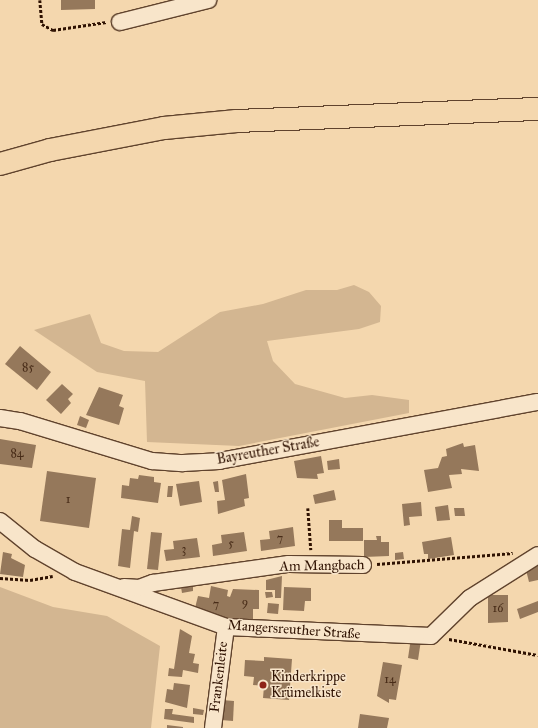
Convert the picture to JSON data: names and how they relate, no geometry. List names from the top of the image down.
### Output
{
  "streets": {
    "street": [
      "Bayreuther Straße",
      "Am Mangbach",
      "Mangersreuther Straße",
      "Frankenleite"
    ]
  },
  "crossings": [
    ["Am Mangbach", "Mangersreuther Straße"],
    ["Mangersreuther Straße", "Frankenleite"]
  ],
  "places": ["Kinderkrippe Krümelkiste"],
  "house_numbers": [
    "85",
    "84",
    "1",
    "7",
    "5",
    "3",
    "9",
    "7",
    "16",
    "14"
  ]
}
